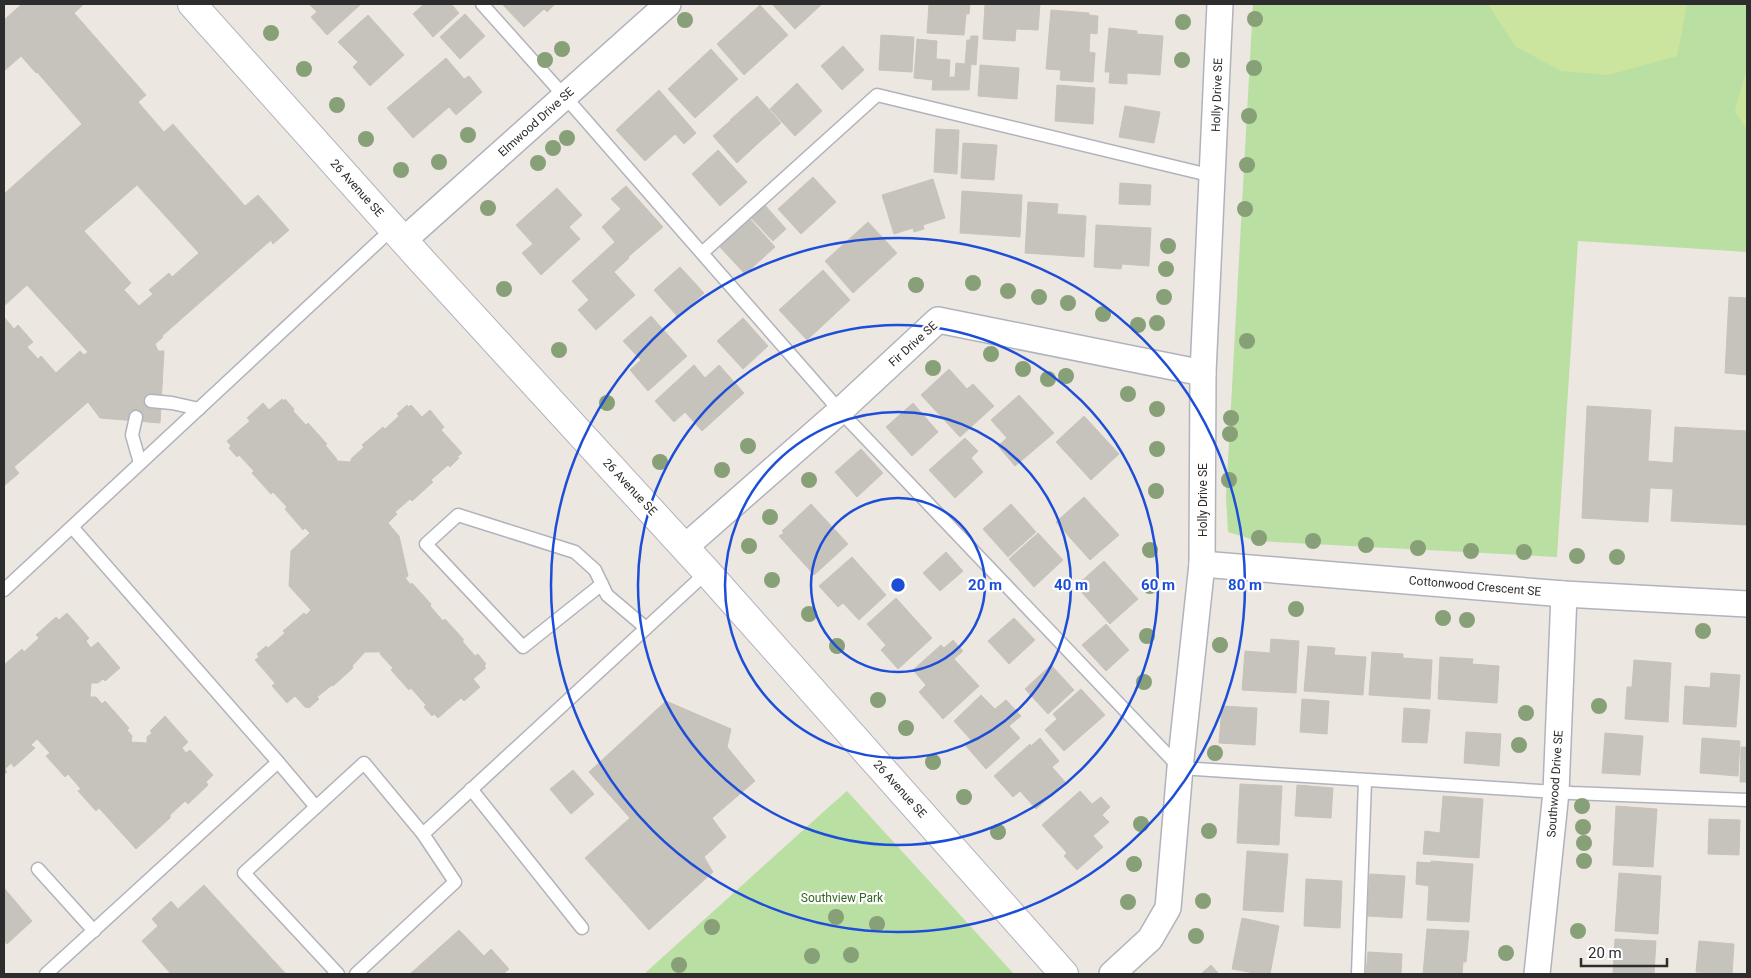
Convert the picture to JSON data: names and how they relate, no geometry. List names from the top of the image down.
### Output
{
  "streets": {
    "street": [
      "Holly Drive SE",
      "Elmwood Drive SE",
      "26 Avenue SE",
      "Fir Drive SE",
      "Cottonwood Crescent SE",
      "Southwood Drive SE"
    ]
  },
  "crossings": [
    ["Holly Drive SE", "Fir Drive SE"],
    ["Holly Drive SE", "Cottonwood Crescent SE"],
    ["Elmwood Drive SE", "26 Avenue SE"],
    ["26 Avenue SE", "Fir Drive SE"],
    ["Cottonwood Crescent SE", "Southwood Drive SE"]
  ],
  "parks": ["Southview Park"],
  "scale_bar": "20 m",
  "rings": [
    "20 m",
    "40 m",
    "60 m",
    "80 m"
  ]
}
